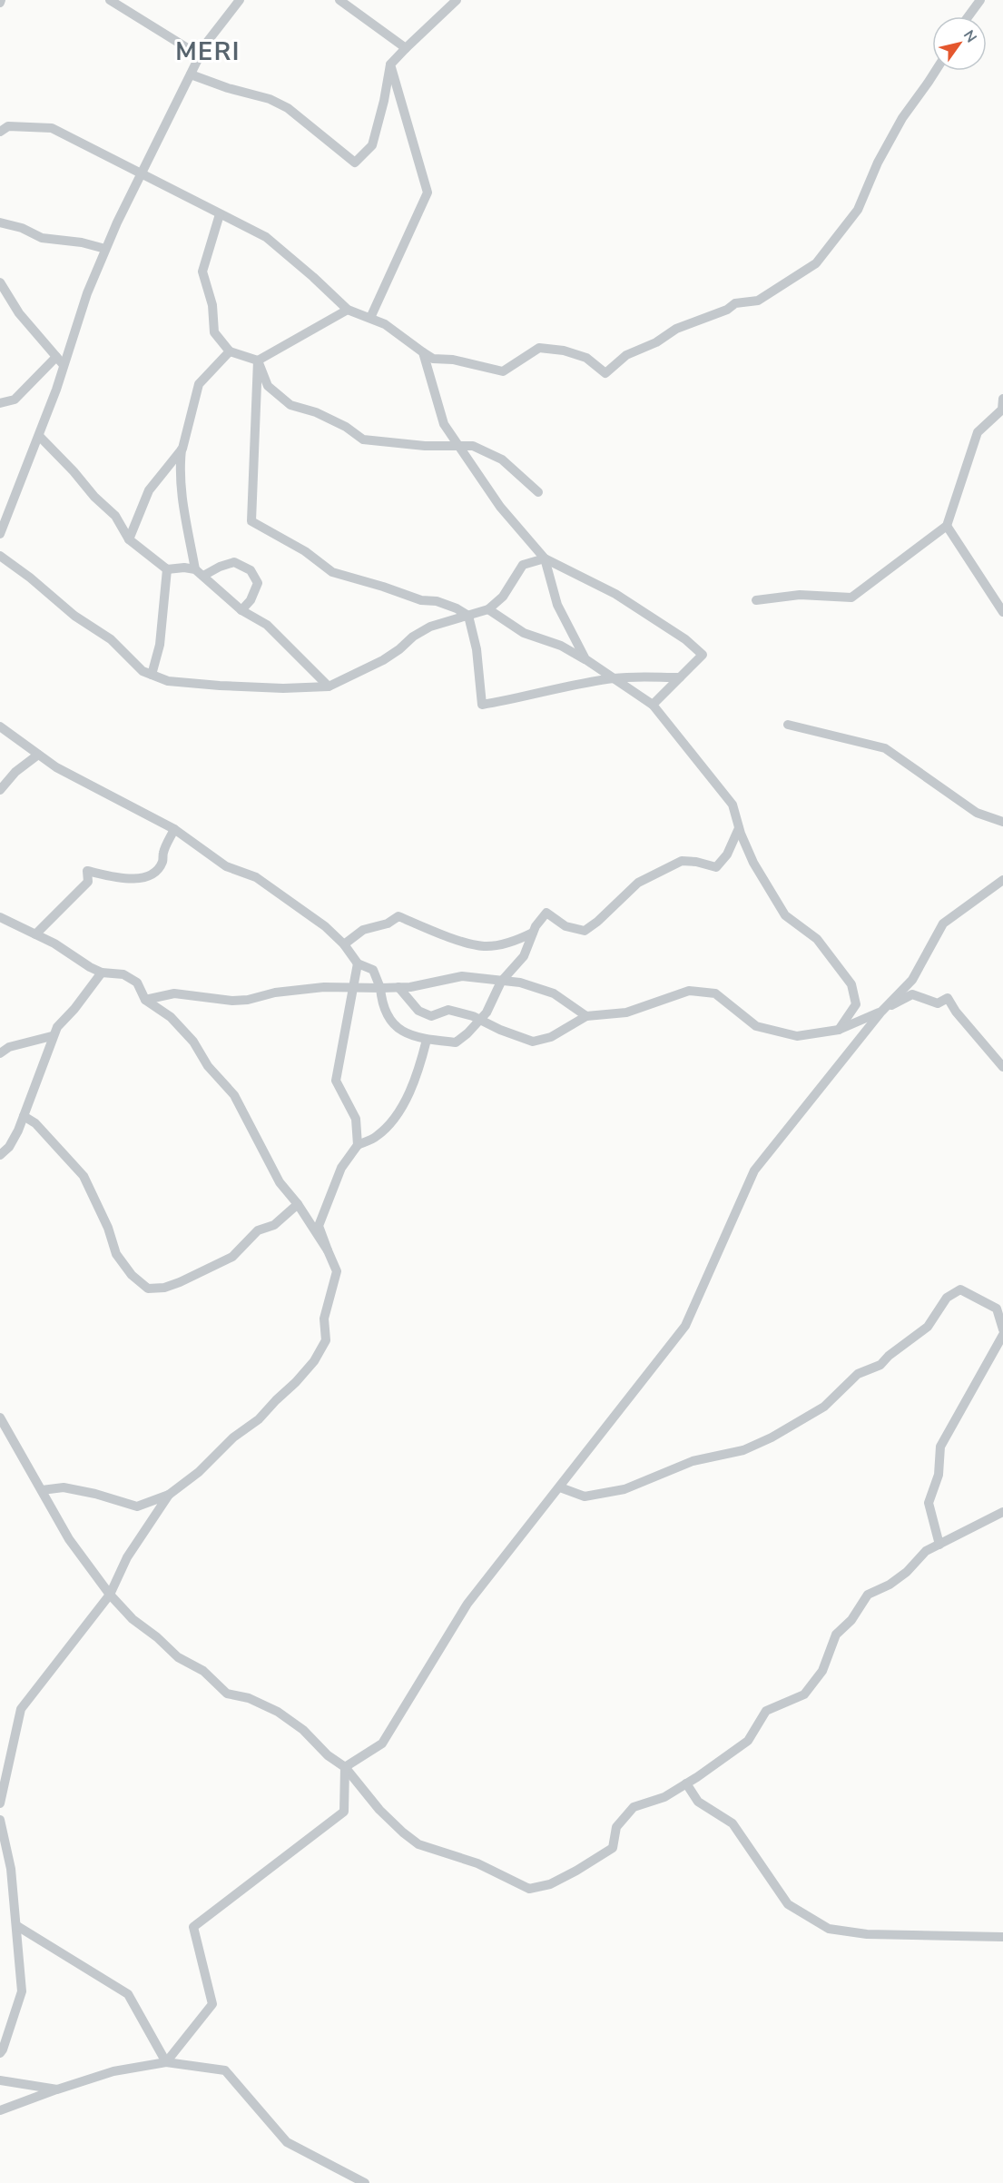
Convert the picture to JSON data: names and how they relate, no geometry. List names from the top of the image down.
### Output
{
  "districts": ["MERI"],
  "north": "top right"
}
